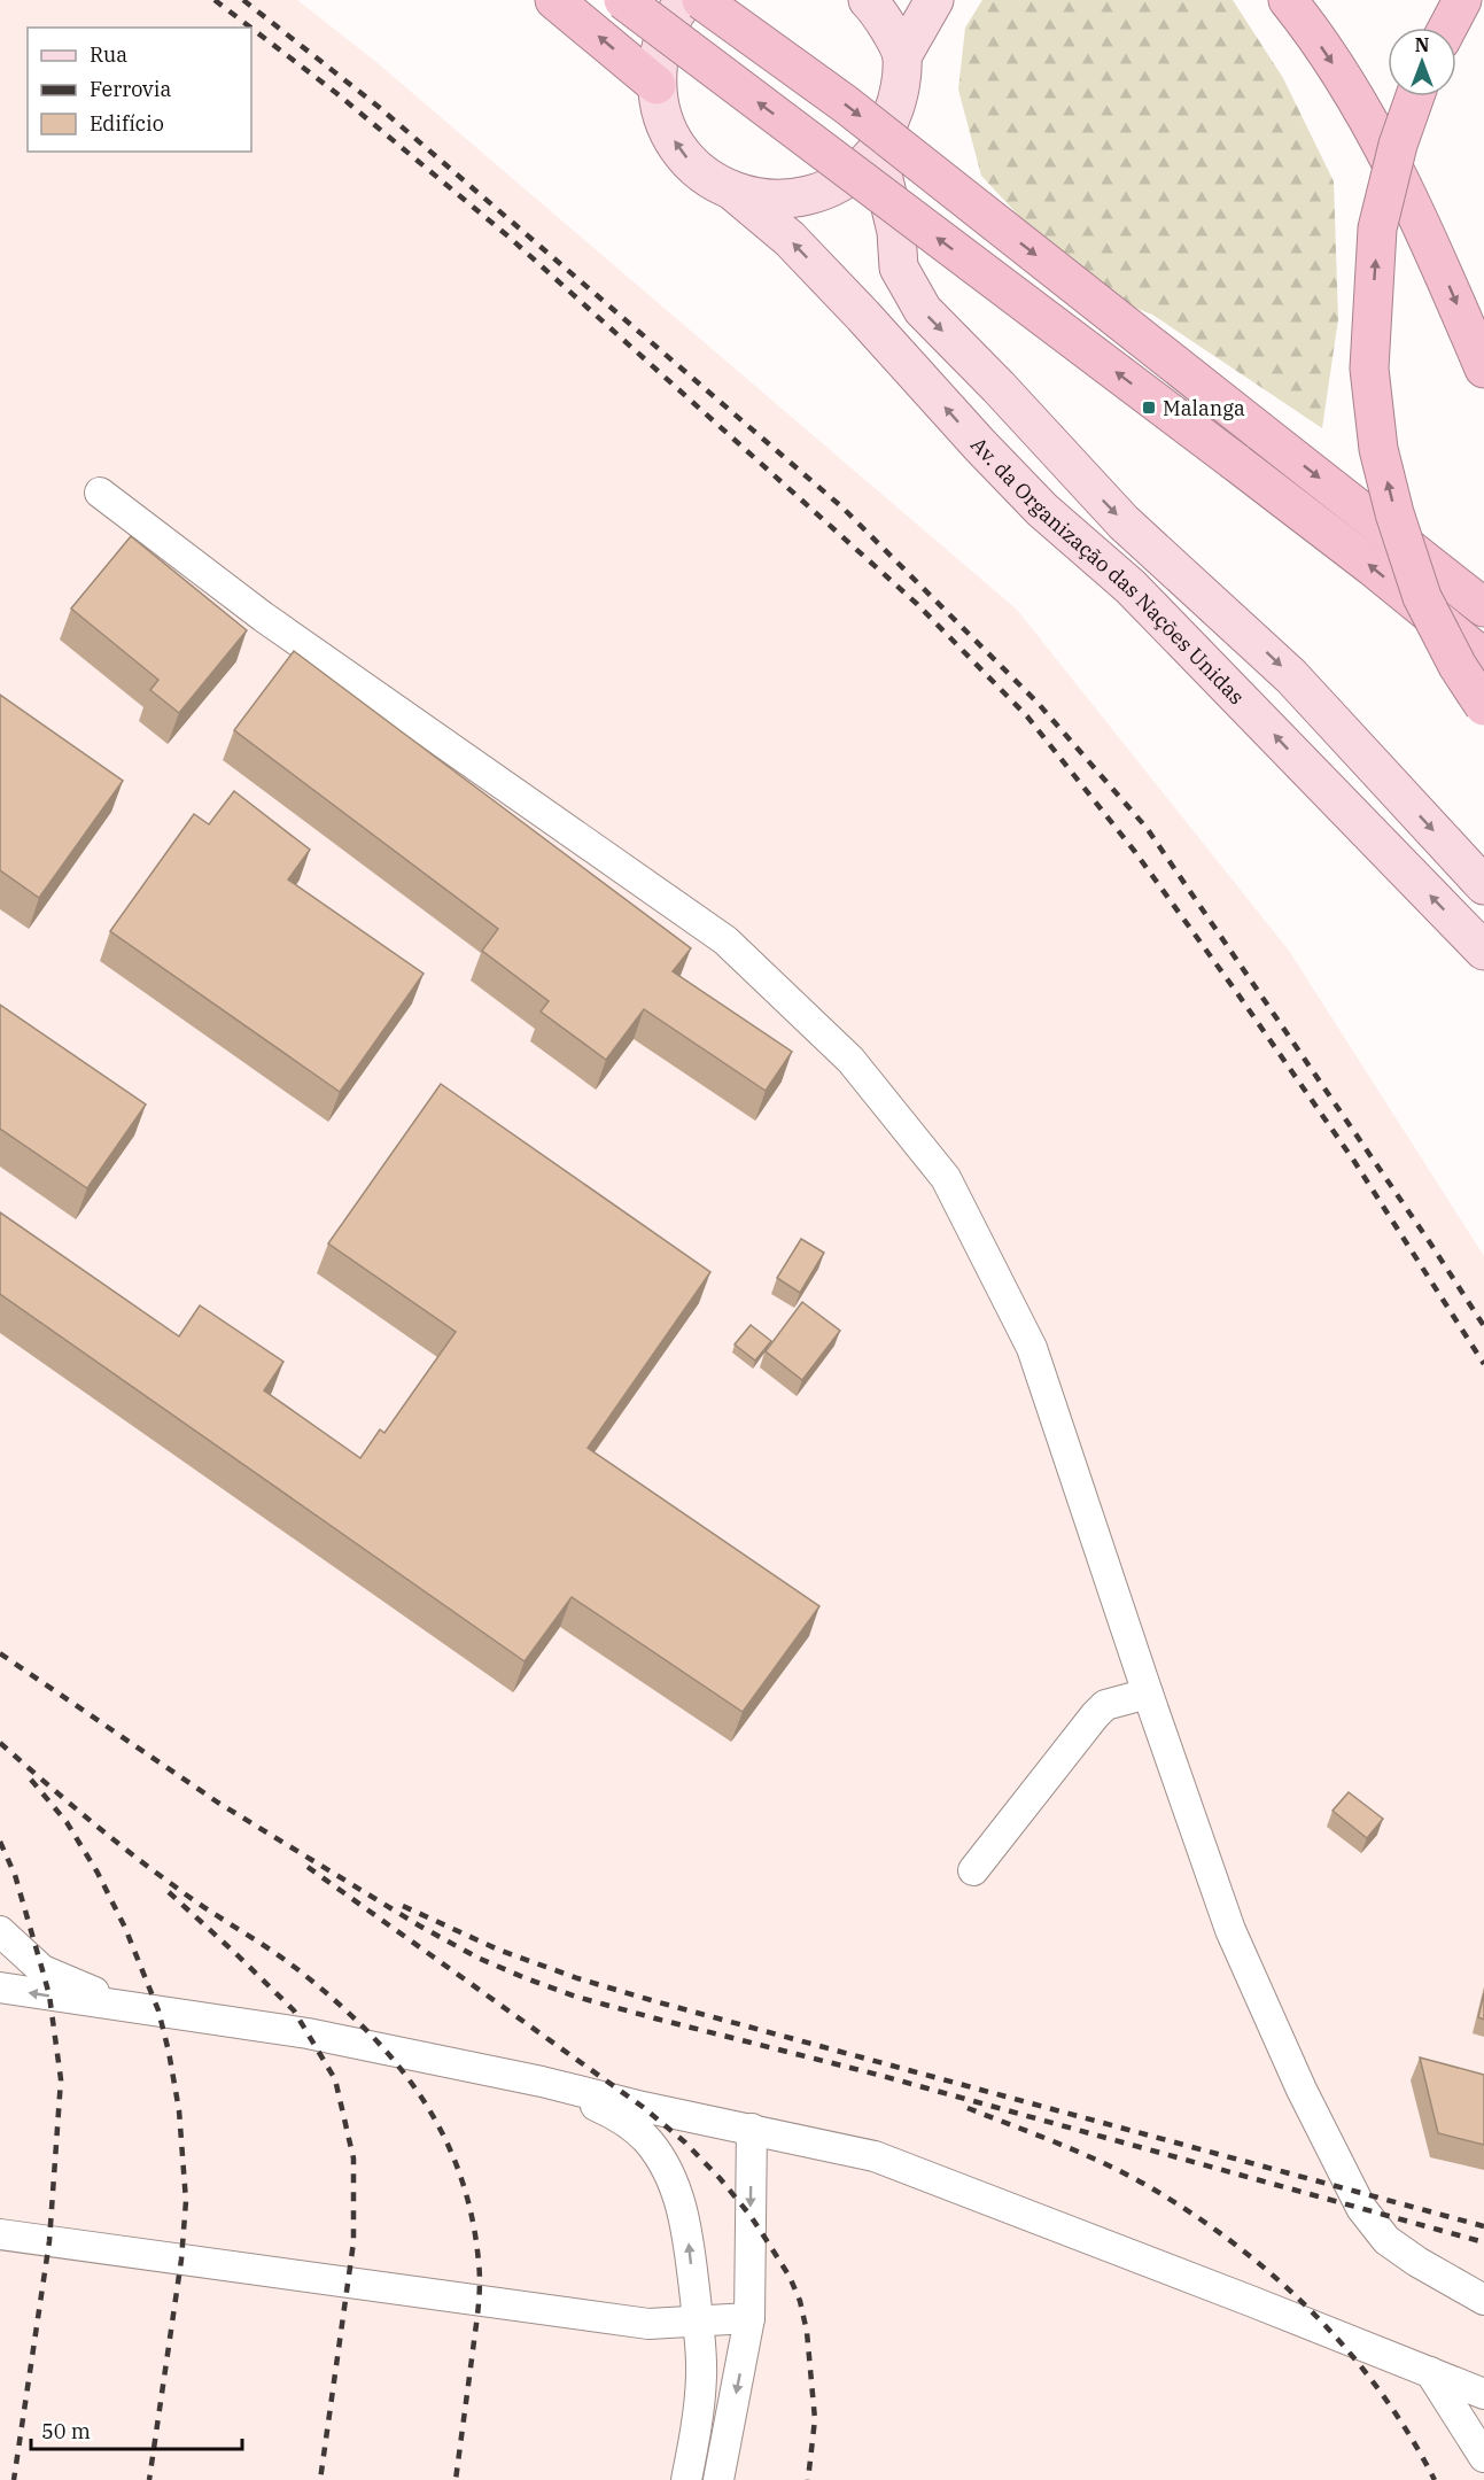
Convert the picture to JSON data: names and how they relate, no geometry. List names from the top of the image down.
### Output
{
  "streets": {
    "main road": ["Av. da Organização das Nações Unidas"]
  },
  "places": {
    "transit": ["Malanga"]
  },
  "legend": ["Rua", "Ferrovia", "Edifício"],
  "scale_bar": "50 m",
  "north": "top"
}
